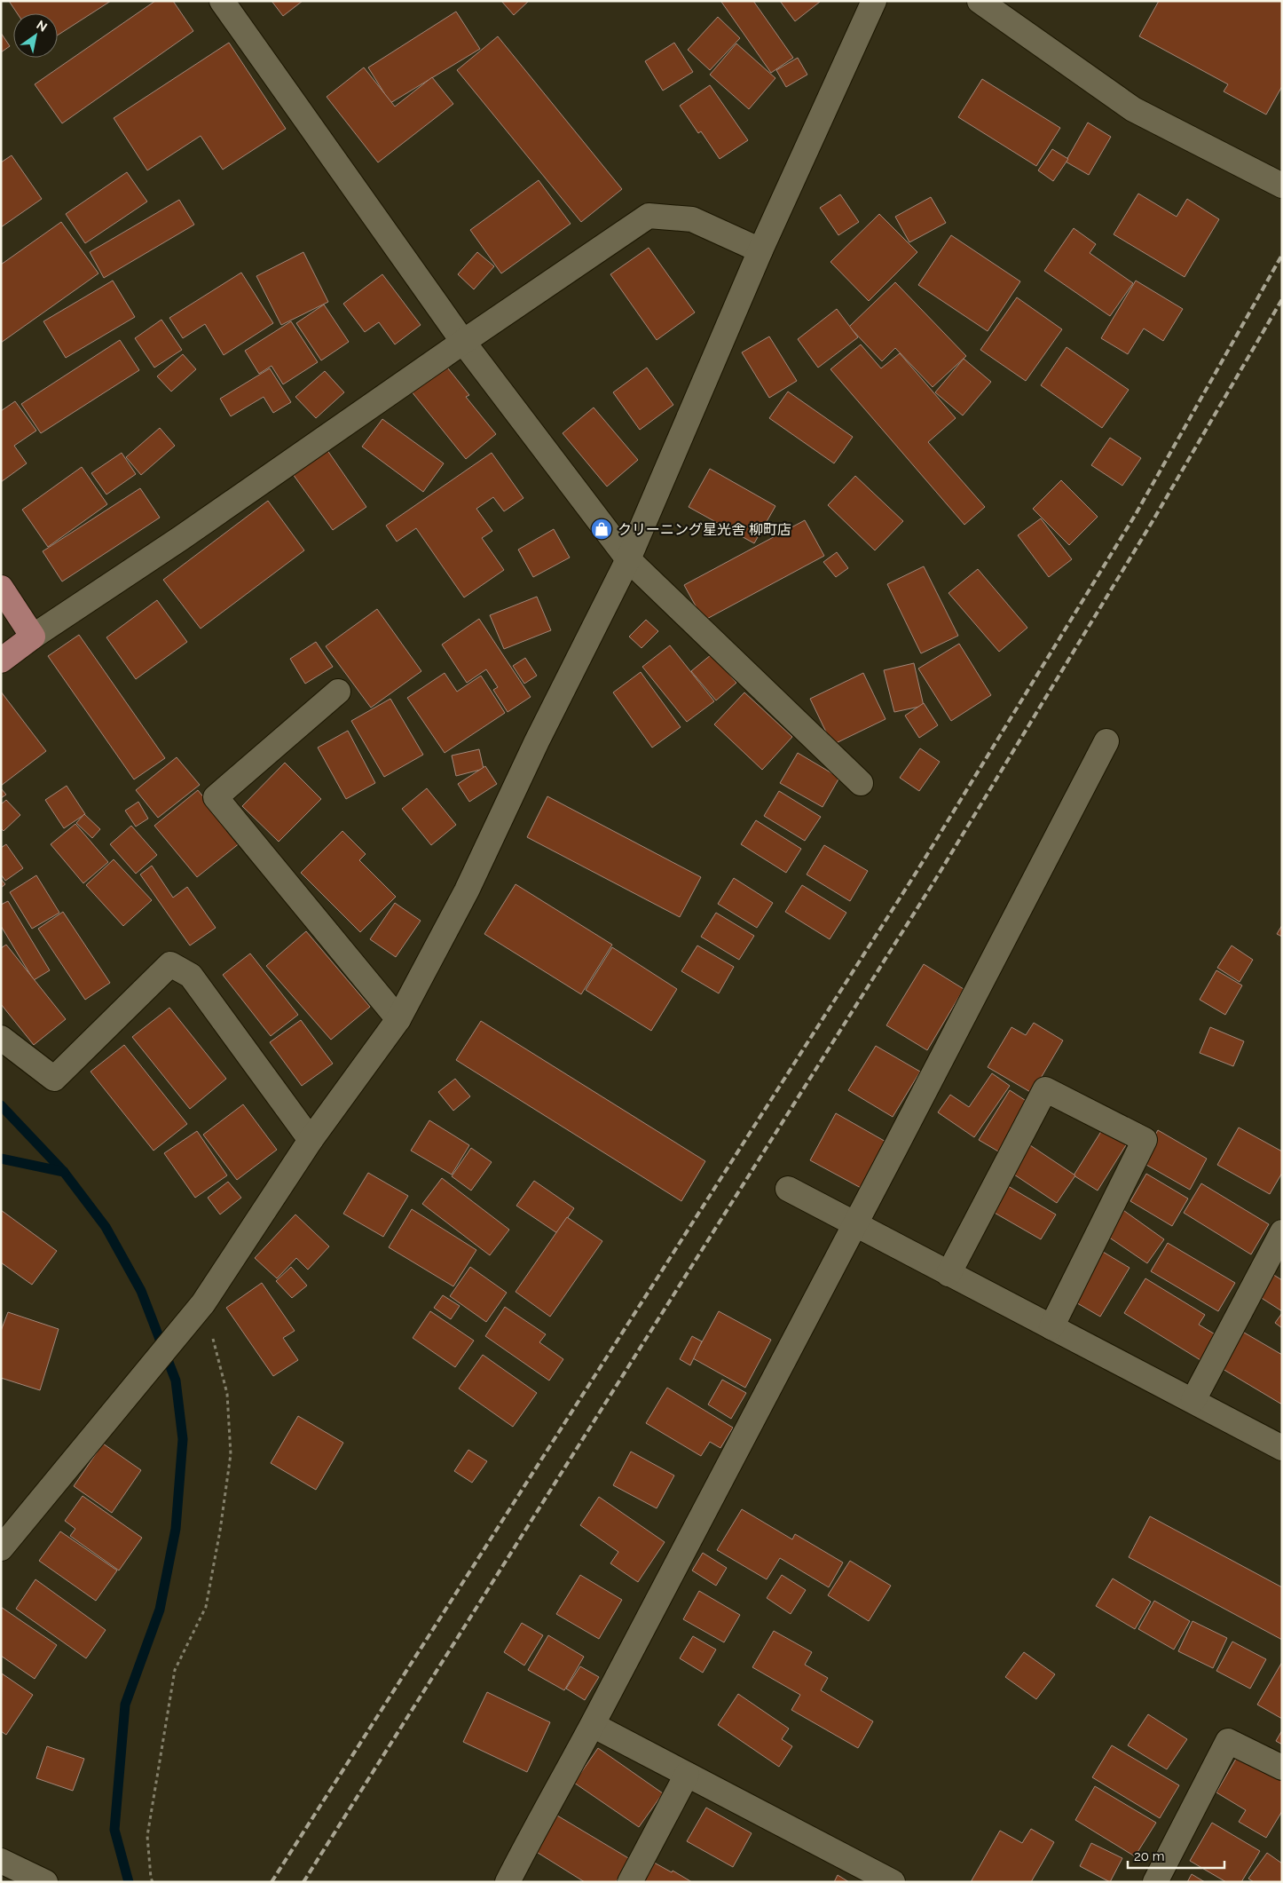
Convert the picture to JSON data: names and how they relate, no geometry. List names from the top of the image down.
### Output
{
  "places": {
    "shop": ["クリーニング星光舎 柳町店"]
  },
  "scale_bar": "20 m",
  "north": "top right"
}
